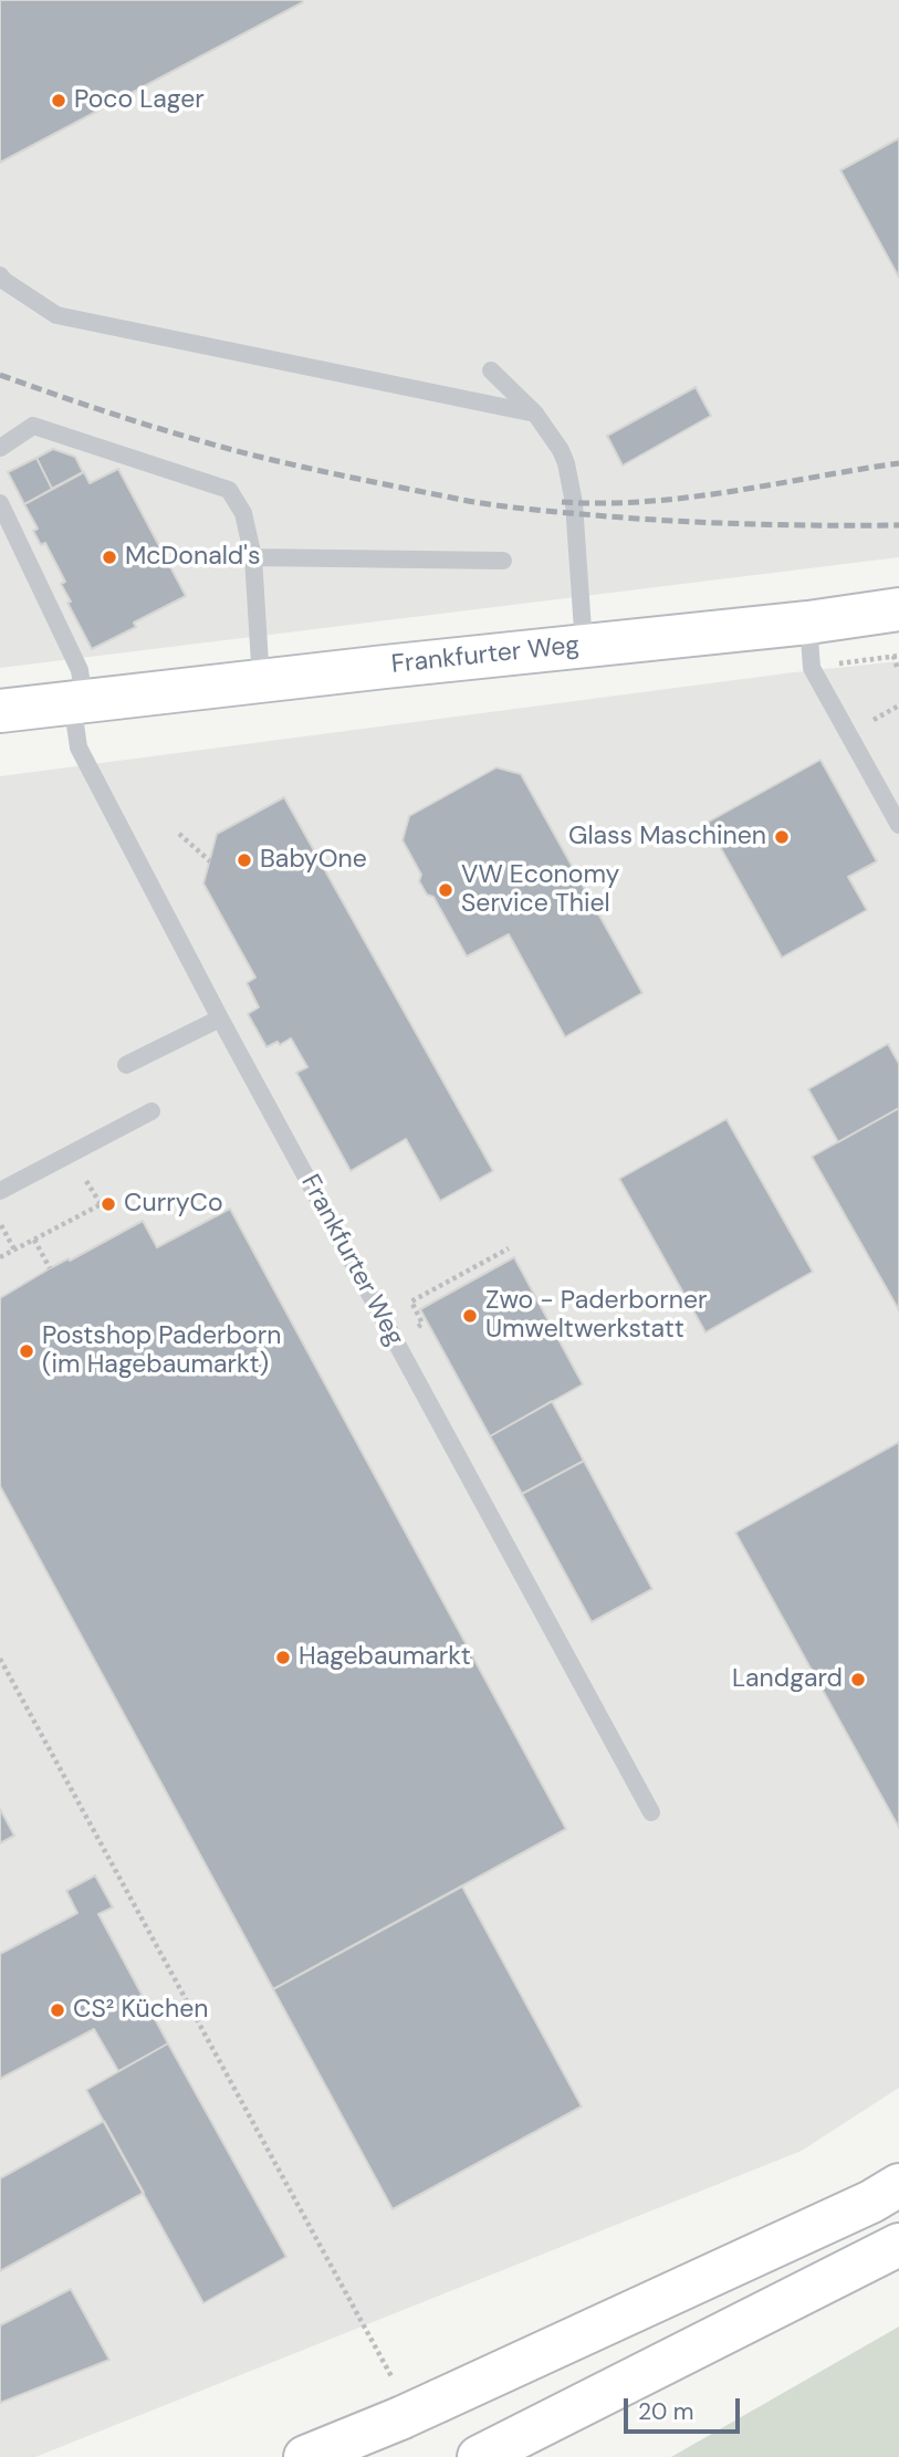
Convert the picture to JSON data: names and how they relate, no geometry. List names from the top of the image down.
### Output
{
  "streets": {
    "main road": ["Frankfurter Weg"]
  },
  "places": [
    "Poco Lager",
    "McDonald's",
    "Glass Maschinen",
    "BabyOne",
    "VW Economy Service Thiel",
    "CurryCo",
    "Zwo - Paderborner Umweltwerkstatt",
    "Postshop Paderborn (im Hagebaumarkt)",
    "Hagebaumarkt",
    "Landgard",
    "CS² Küchen"
  ],
  "scale_bar": "20 m"
}
